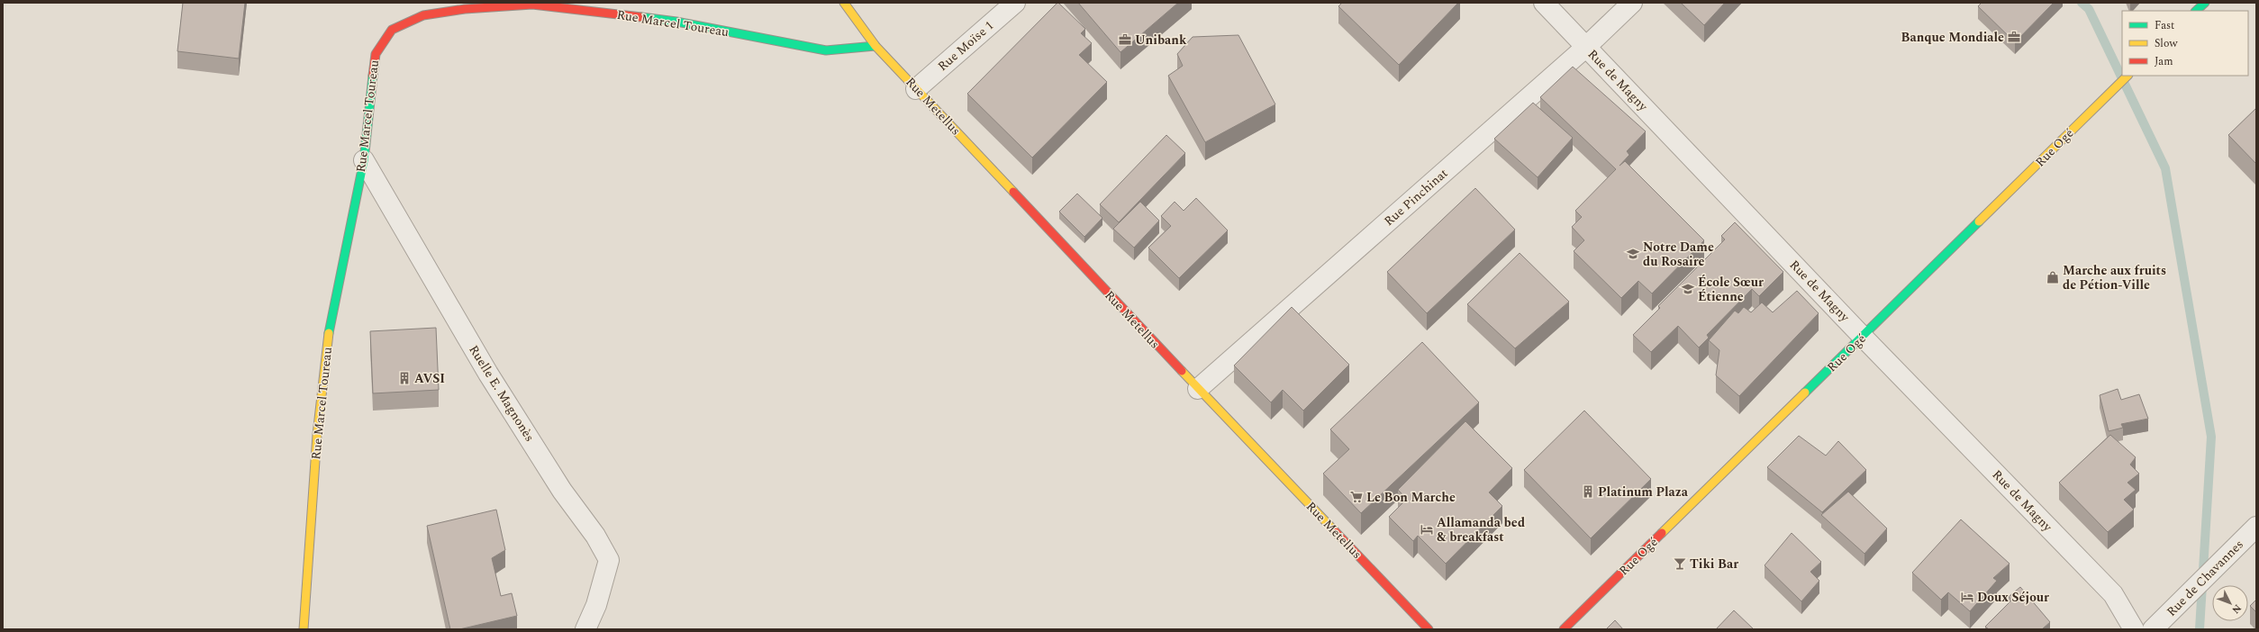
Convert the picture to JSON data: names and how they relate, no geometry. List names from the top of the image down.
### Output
{
  "streets": {
    "street": [
      "Rue Marcel Toureau",
      "Rue Moïse 1",
      "Rue de Magny",
      "Rue Metellus",
      "Rue Ogé",
      "Rue Pinchinat",
      "Ruelle E. Magnonès",
      "Rue de Chavannes"
    ]
  },
  "crossings": [
    ["Rue Marcel Toureau", "Rue Metellus"],
    ["Rue Marcel Toureau", "Ruelle E. Magnonès"],
    ["Rue Moïse 1", "Rue Metellus"],
    ["Rue de Magny", "Rue Ogé"],
    ["Rue de Magny", "Rue Pinchinat"],
    ["Rue Metellus", "Rue Pinchinat"]
  ],
  "places": {
    "office": ["Banque Mondiale", "Unibank"],
    "school or university": ["Notre Dame du Rosaire", "École Sœur Étienne"],
    "shop": ["Marche aux fruits de Pétion-Ville"],
    "building": ["AVSI", "Platinum Plaza"],
    "supermarket": ["Le Bon Marche"],
    "hotel": ["Allamanda bed & breakfast", "Doux Séjour"],
    "bar": ["Tiki Bar"]
  },
  "legend": ["Fast", "Slow", "Jam"],
  "north": "bottom right"
}
